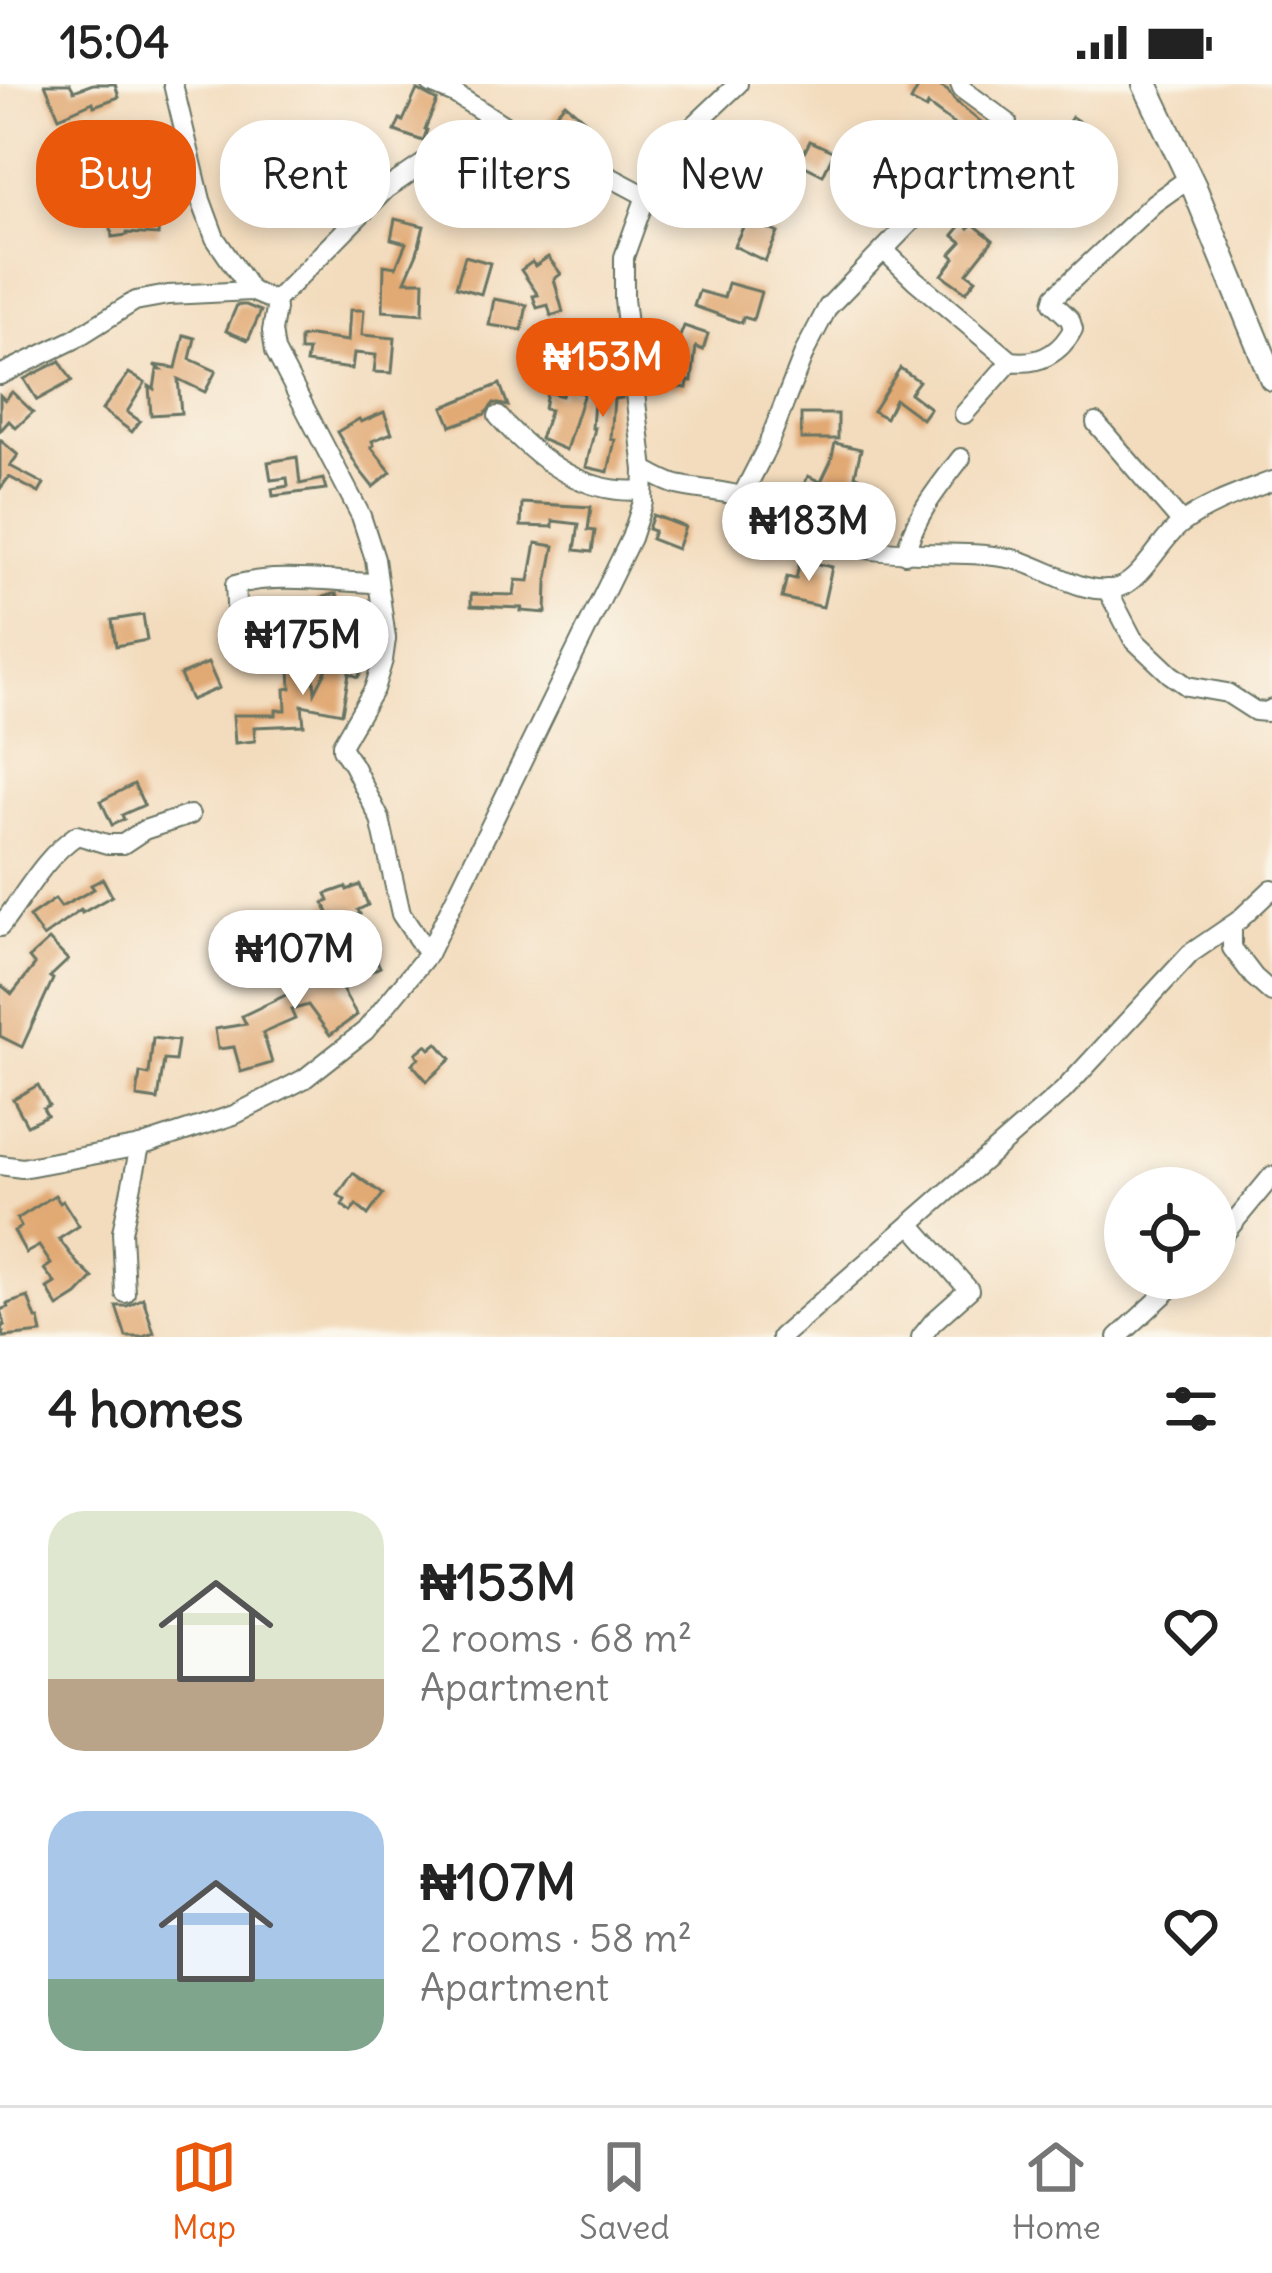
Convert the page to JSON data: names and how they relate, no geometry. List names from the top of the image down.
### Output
{
  "page": {
    "status": "15:04",
    "chip": [
      "Buy",
      "Rent",
      "Filters",
      "New",
      "Apartment"
    ],
    "price": [
      "₦153M",
      "₦183M",
      "₦175M",
      "₦107M"
    ],
    "heading": "4 homes",
    "list": [
      {
        "name": "₦153M",
        "note": "2 rooms · 68 m² · Apartment"
      },
      {
        "name": "₦107M",
        "note": "2 rooms · 58 m² · Apartment"
      }
    ],
    "tabs": ["Map", "Saved", "Home"]
  }
}
